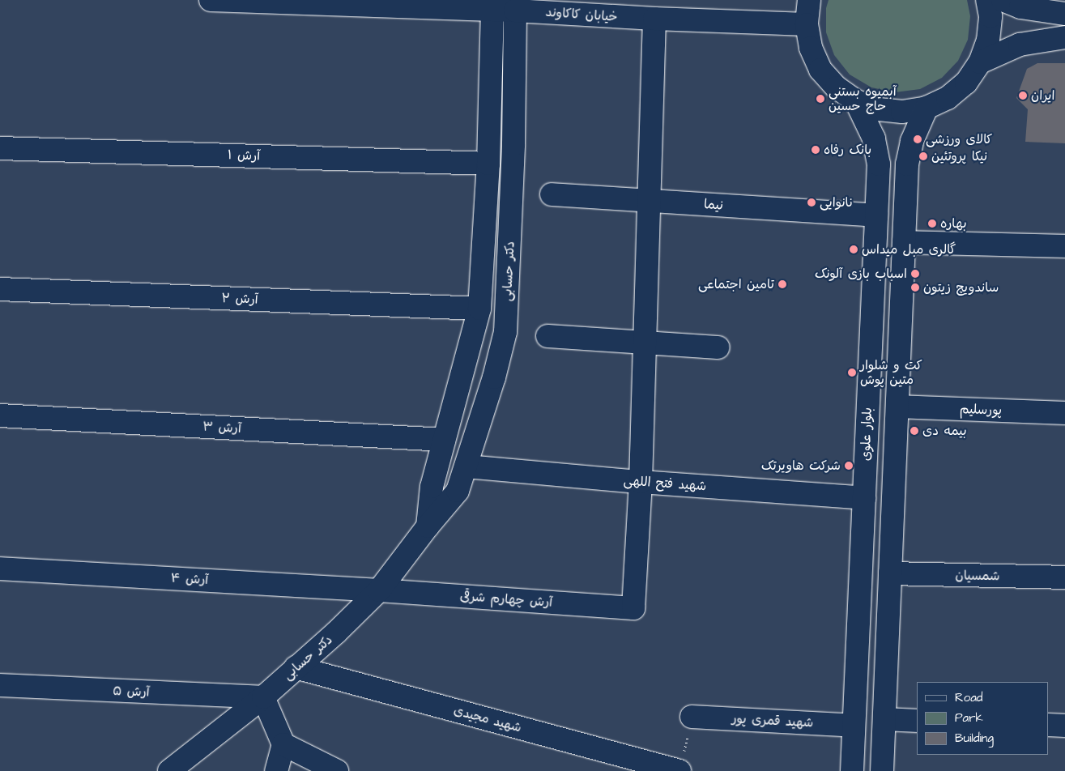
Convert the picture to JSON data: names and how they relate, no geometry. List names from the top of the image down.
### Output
{
  "streets": {
    "street": [
      "خیابان کاکاوند",
      "آرش ۱",
      "نیما",
      "دکتر حسابی",
      "آرش ۲",
      "پورسلیم",
      "آرش ۳",
      "بلوار علوی",
      "شهید فتح اللهی",
      "شمسیان",
      "آرش ۴",
      "آرش چهارم شرقی",
      "آرش ۵",
      "شهید مجیدی",
      "شهید قمری پور"
    ]
  },
  "crossings": [
    ["خیابان کاکاوند", "دکتر حسابی"],
    ["آرش ۱", "دکتر حسابی"],
    ["نیما", "بلوار علوی"],
    ["دکتر حسابی", "آرش ۲"],
    ["دکتر حسابی", "آرش ۳"],
    ["دکتر حسابی", "شهید فتح اللهی"],
    ["دکتر حسابی", "آرش ۴"],
    ["دکتر حسابی", "آرش چهارم شرقی"],
    ["دکتر حسابی", "آرش ۵"],
    ["دکتر حسابی", "شهید مجیدی"],
    ["بلوار علوی", "شهید فتح اللهی"],
    ["بلوار علوی", "شهید قمری پور"],
    ["شهید فتح اللهی", "آرش چهارم شرقی"],
    ["آرش ۴", "آرش چهارم شرقی"]
  ],
  "places": [
    "ایران",
    "آبمیوه بستنی حاج حسین",
    "کالای ورزشی",
    "بانک رفاه",
    "نیکا پروتئین",
    "نانوایی",
    "بهاره",
    "گالری مبل میداس",
    "اسباب بازی آلونک",
    "تامین اجتماعی",
    "ساندویچ زیتون",
    "کت و شلوار متین پوش",
    "بیمه دی",
    "شرکت هاویرتک"
  ],
  "legend": ["Road", "Park", "Building"]
}
